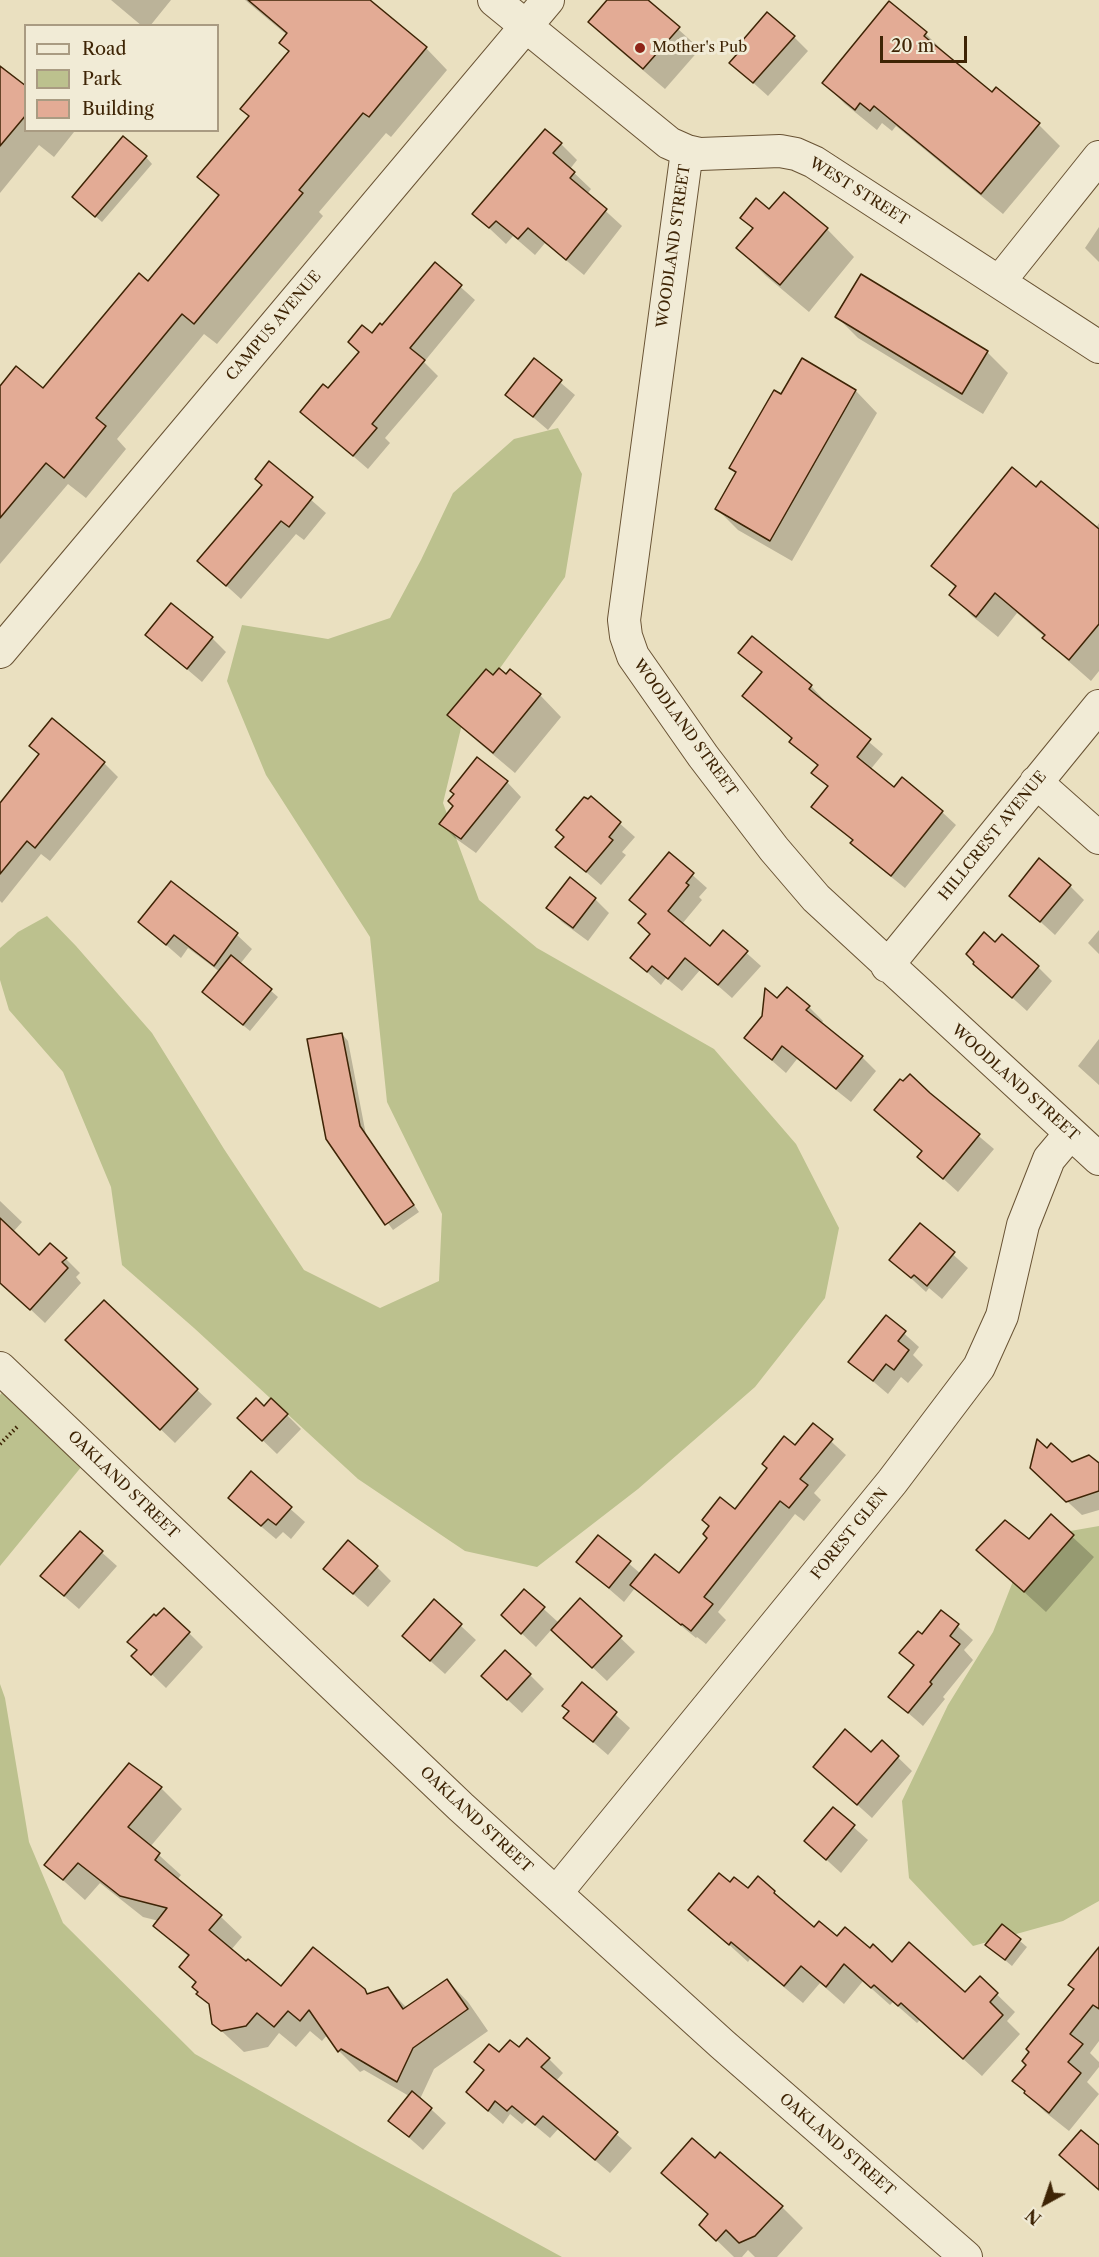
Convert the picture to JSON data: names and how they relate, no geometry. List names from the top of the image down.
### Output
{
  "streets": {
    "street": [
      "WEST STREET",
      "WOODLAND STREET",
      "CAMPUS AVENUE",
      "HILLCREST AVENUE",
      "OAKLAND STREET",
      "FOREST GLEN"
    ]
  },
  "crossings": [
    ["WEST STREET", "WOODLAND STREET"],
    ["WEST STREET", "CAMPUS AVENUE"],
    ["WOODLAND STREET", "HILLCREST AVENUE"],
    ["WOODLAND STREET", "FOREST GLEN"],
    ["OAKLAND STREET", "FOREST GLEN"]
  ],
  "places": ["Mother's Pub"],
  "legend": ["Road", "Park", "Building"],
  "scale_bar": "20 m",
  "north": "bottom left"
}
